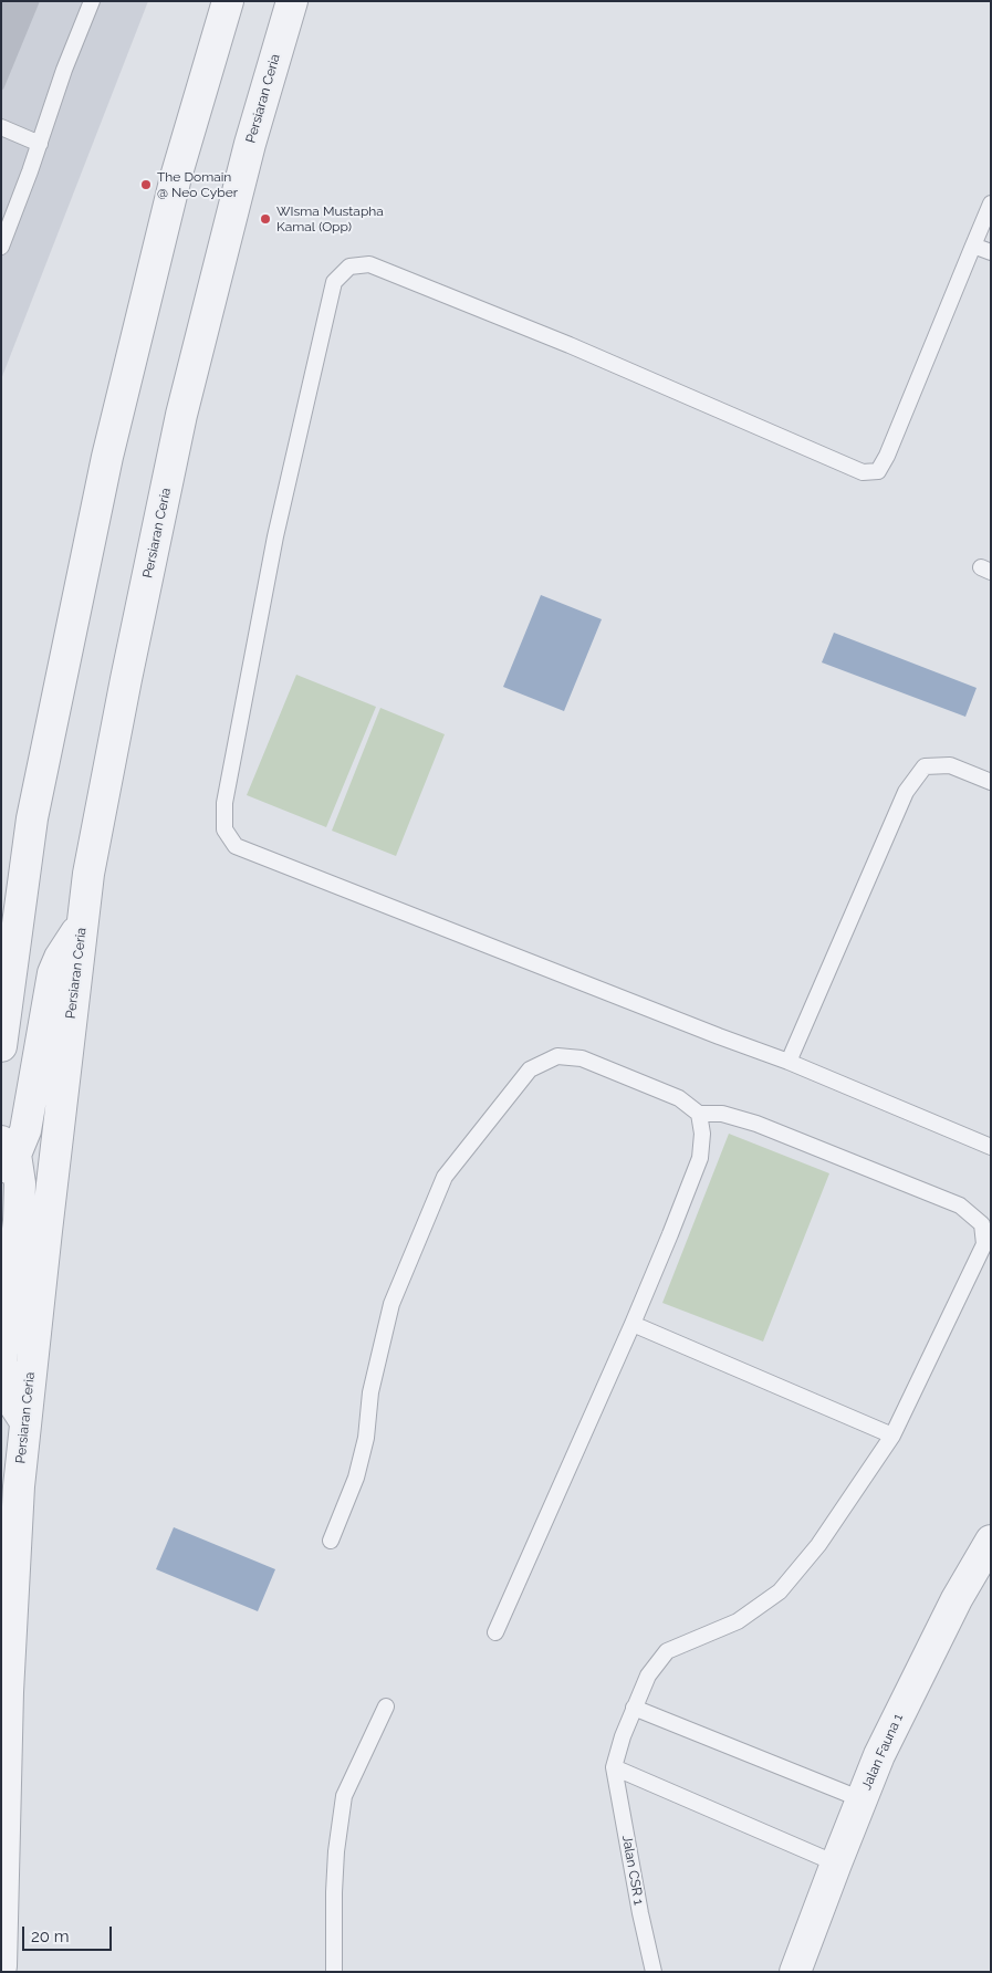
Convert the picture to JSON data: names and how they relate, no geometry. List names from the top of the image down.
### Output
{
  "streets": {
    "street": ["Persiaran Ceria", "Jalan Fauna 1"],
    "lane": ["Jalan CSR 1"]
  },
  "places": ["The Domain @ Neo Cyber", "WIsma Mustapha Kamal (Opp)"],
  "scale_bar": "20 m"
}
